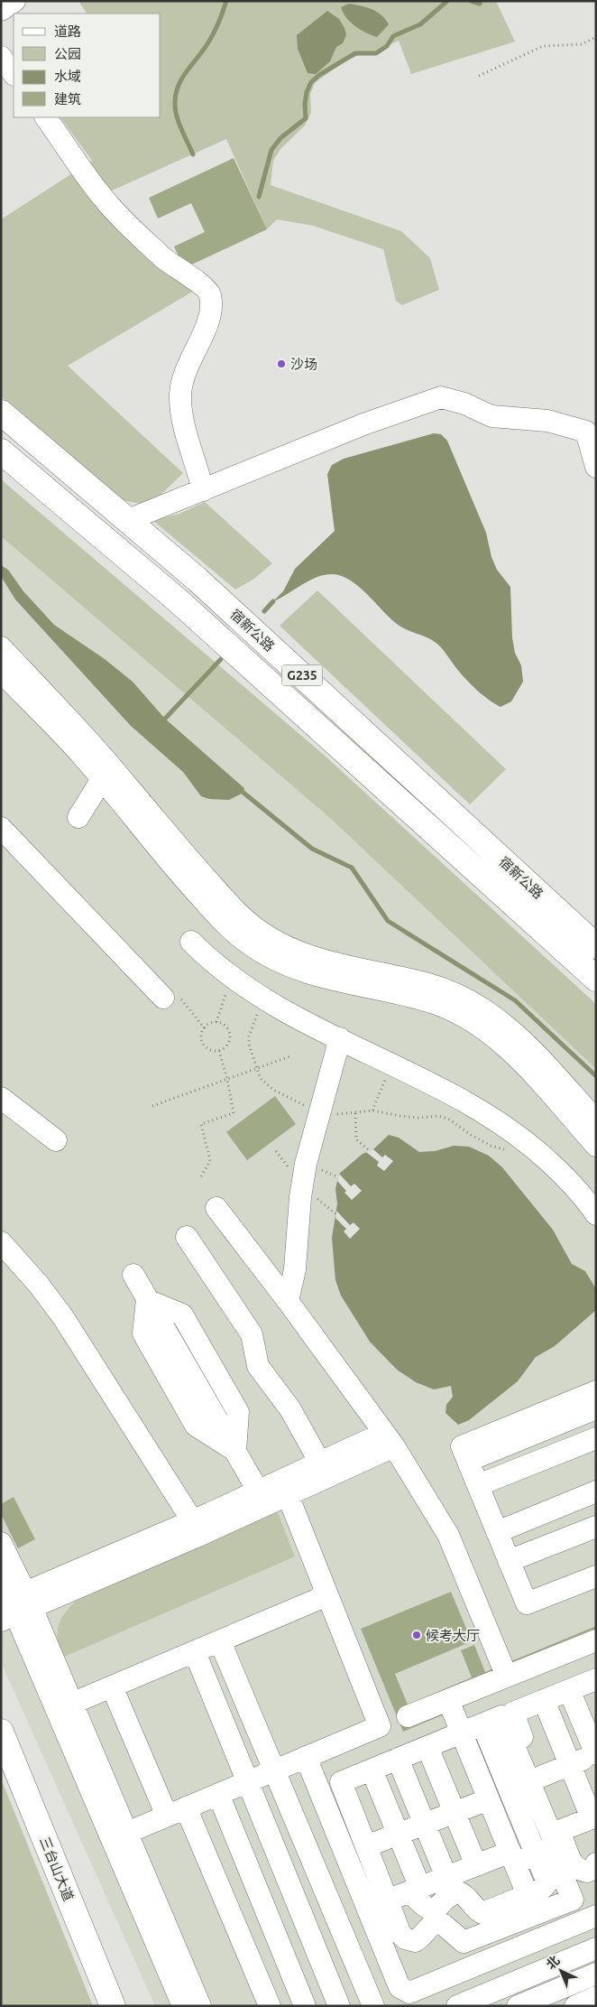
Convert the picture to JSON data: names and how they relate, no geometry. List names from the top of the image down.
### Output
{
  "streets": {
    "main road": ["宿新公路", "G235", "三台山大道"]
  },
  "places": ["沙场", "候考大厅"],
  "legend": [
    "道路",
    "公园",
    "水域",
    "建筑"
  ],
  "north": "top left"
}
